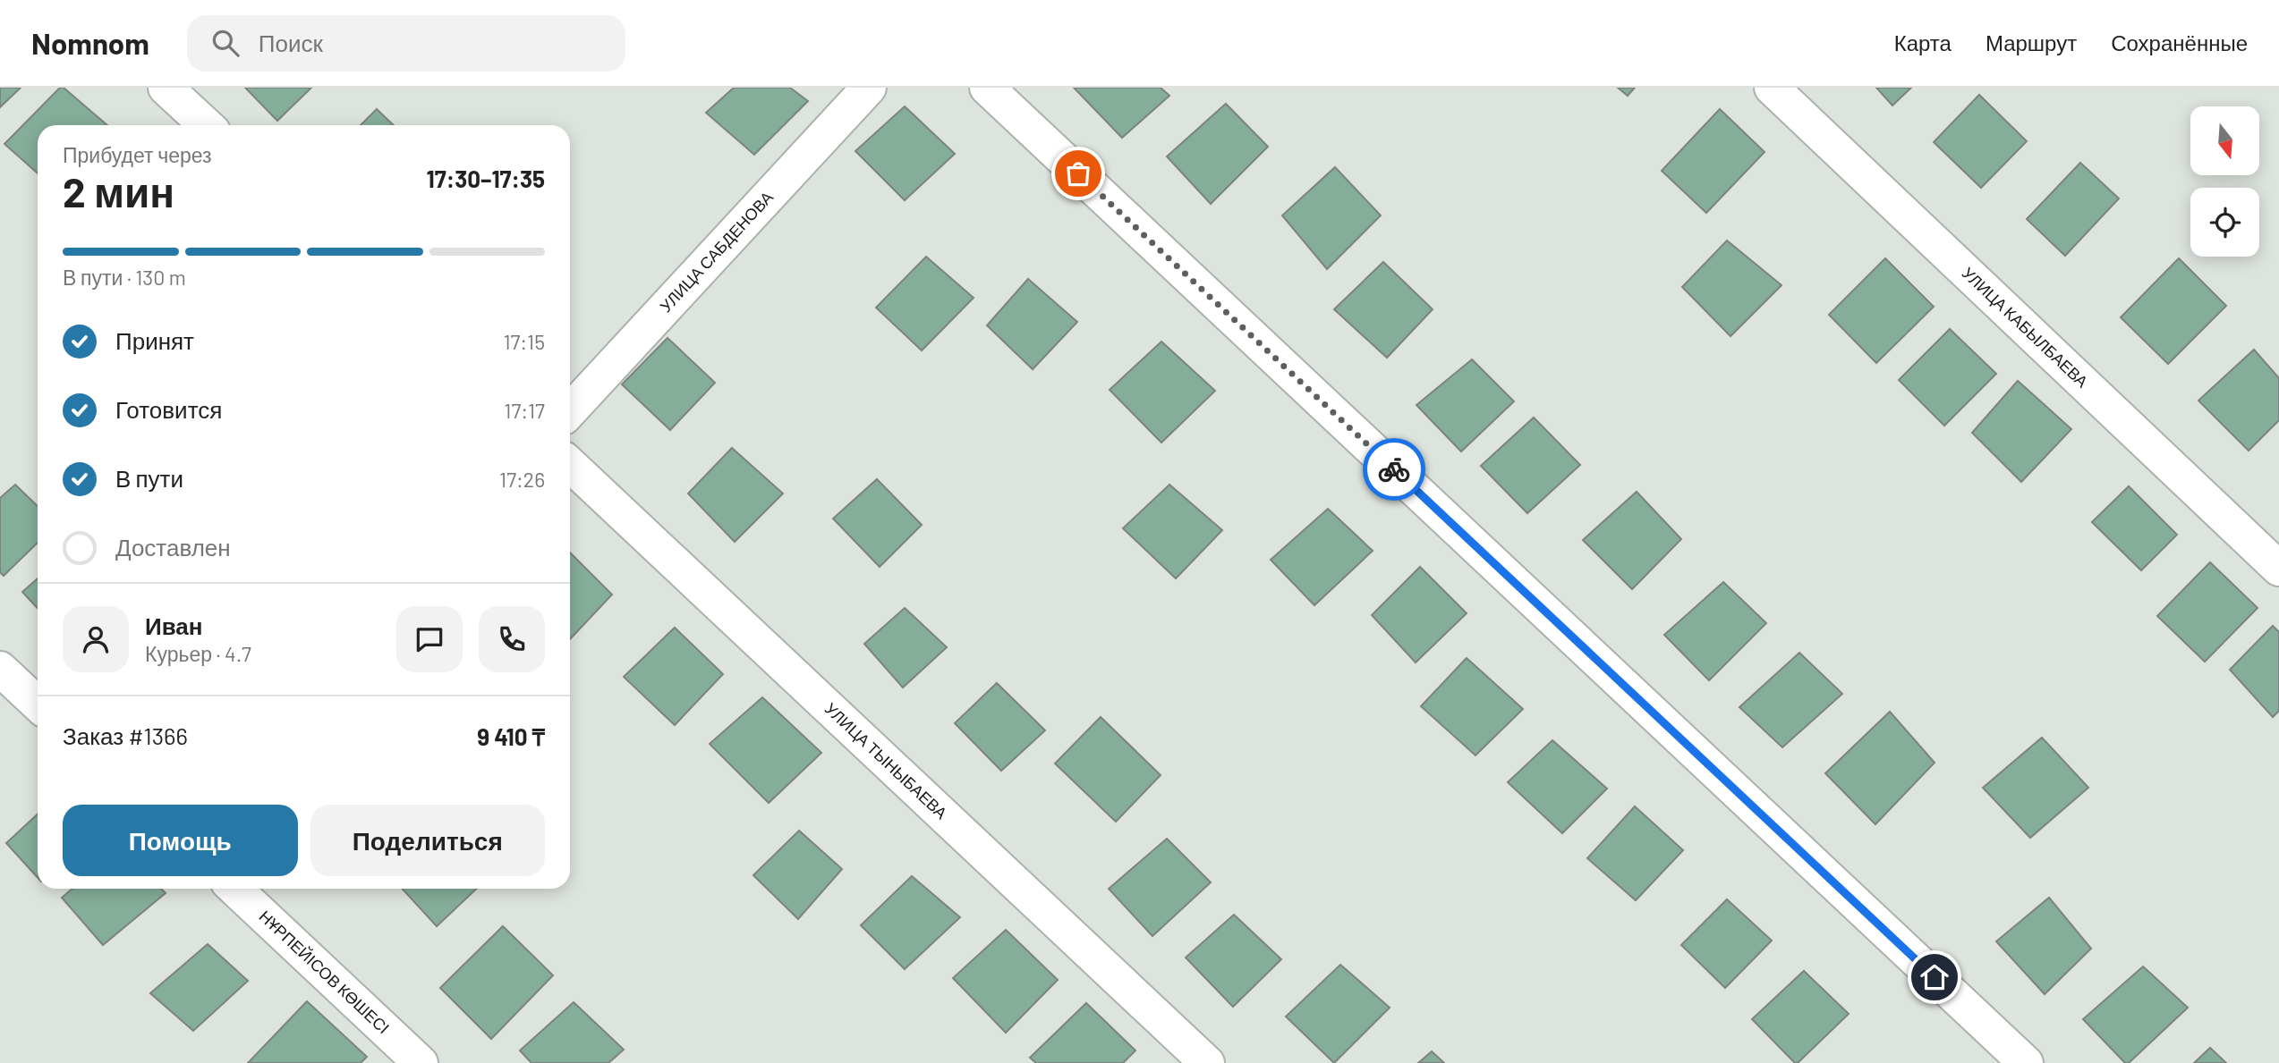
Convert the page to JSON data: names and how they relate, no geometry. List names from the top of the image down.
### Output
{
  "streets": {
    "street": [
      "УЛИЦА САБДЕНОВА",
      "УЛИЦА КАБЫЛБАЕВА",
      "УЛИЦА ТЫНЫБАЕВА",
      "НҰРПЕЙІСОВ КӨШЕСІ"
    ]
  },
  "north": "bottom",
  "page": {
    "header": "Nomnom",
    "search": "Поиск",
    "nav": ["Карта", "Маршрут", "Сохранённые"],
    "heading": ["2 мин", "Прибудет через", "17:30–17:35"],
    "panel": [
      "Иван",
      "Курьер · 4.7",
      "Заказ #1366",
      "9 410 ₸"
    ],
    "bar": "В пути · 130 m",
    "list": [
      ["Принят", "17:15"],
      ["Готовится", "17:17"],
      ["В пути", "17:26"],
      "Доставлен"
    ],
    "buttons": ["Помощь", "Поделиться"]
  }
}
